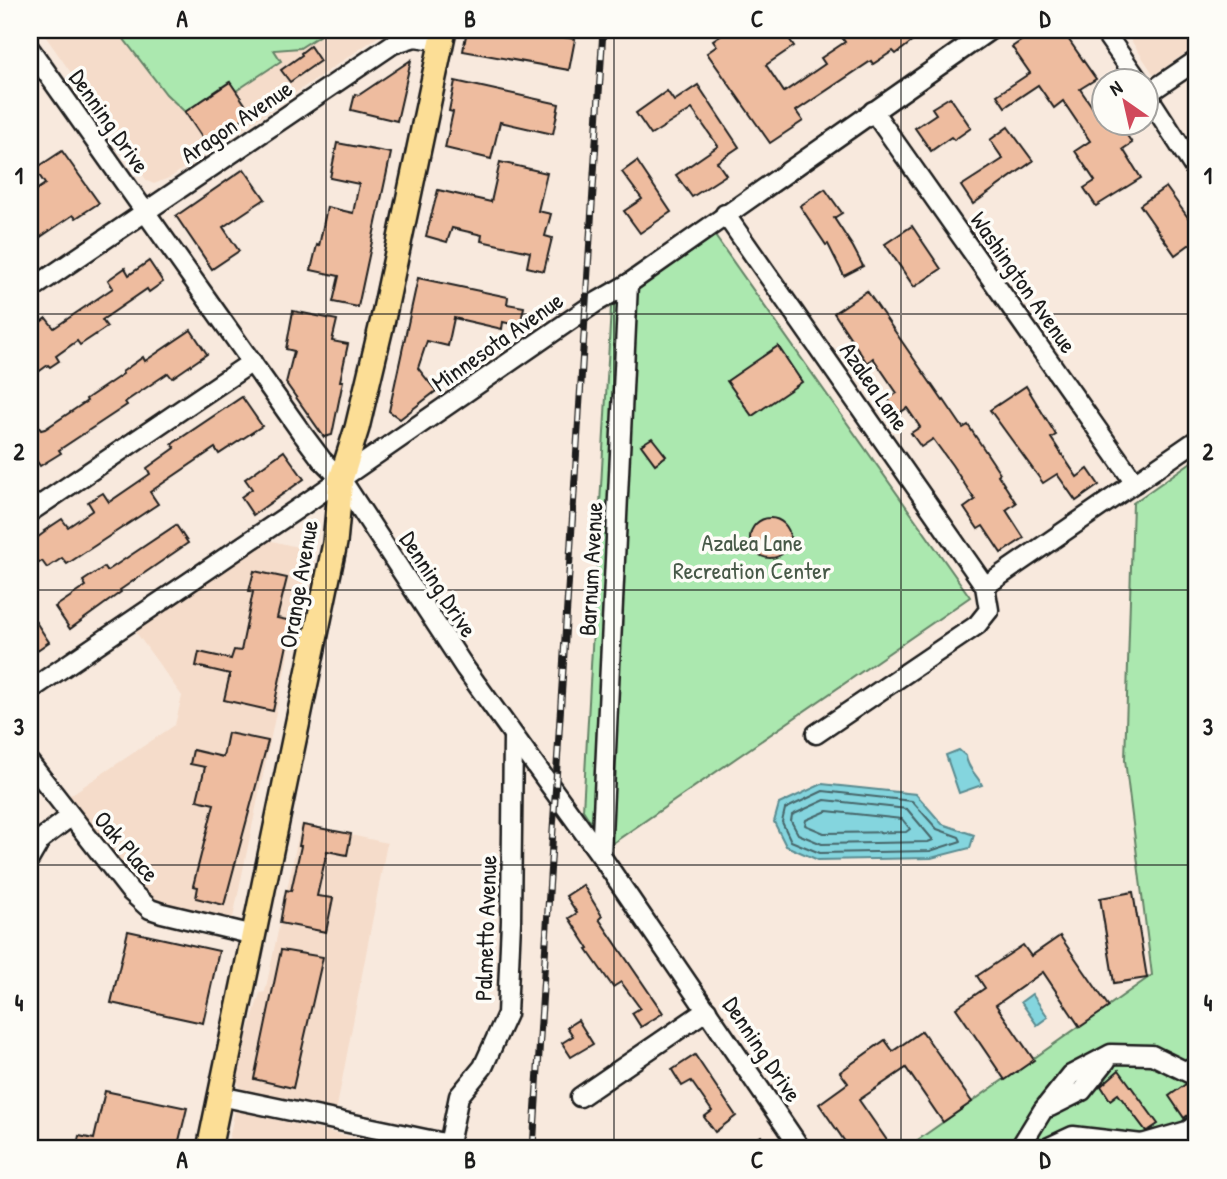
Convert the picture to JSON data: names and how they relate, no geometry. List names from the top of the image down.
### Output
{
  "streets": {
    "main road": ["Orange Avenue"],
    "street": [
      "Denning Drive",
      "Aragon Avenue",
      "Washington Avenue",
      "Minnesota Avenue",
      "Azalea Lane",
      "Barnum Avenue",
      "Oak Place",
      "Palmetto Avenue"
    ]
  },
  "crossings": [
    ["Denning Drive", "Aragon Avenue"],
    ["Denning Drive", "Minnesota Avenue"],
    ["Denning Drive", "Barnum Avenue"],
    ["Denning Drive", "Orange Avenue"],
    ["Denning Drive", "Palmetto Avenue"],
    ["Aragon Avenue", "Orange Avenue"],
    ["Washington Avenue", "Minnesota Avenue"],
    ["Minnesota Avenue", "Azalea Lane"],
    ["Minnesota Avenue", "Barnum Avenue"],
    ["Minnesota Avenue", "Orange Avenue"],
    ["Orange Avenue", "Oak Place"]
  ],
  "parks": ["Azalea Lane Recreation Center"],
  "north": "top left",
  "grid": {
    "columns": [
      "A",
      "B",
      "C",
      "D"
    ],
    "rows": [
      "1",
      "2",
      "3",
      "4"
    ]
  }
}
